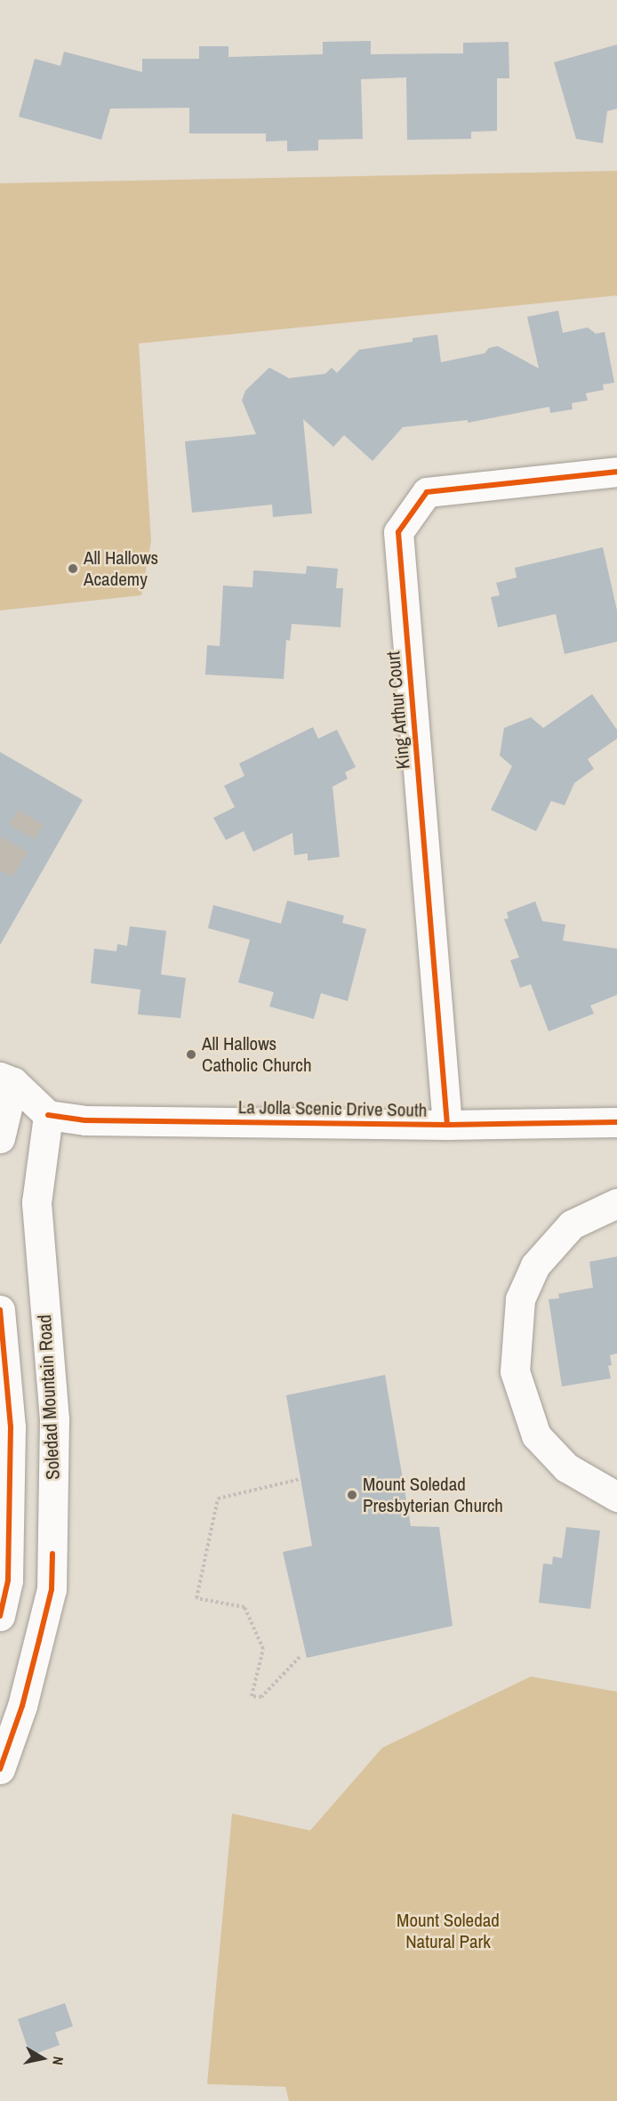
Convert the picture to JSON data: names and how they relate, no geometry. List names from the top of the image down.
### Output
{
  "streets": {
    "street": ["King Arthur Court", "La Jolla Scenic Drive South", "Soledad Mountain Road"]
  },
  "crossings": [
    ["King Arthur Court", "La Jolla Scenic Drive South"],
    ["La Jolla Scenic Drive South", "Soledad Mountain Road"]
  ],
  "parks": ["Mount Soledad Natural Park"],
  "places": ["All Hallows Academy", "All Hallows Catholic Church", "Mount Soledad Presbyterian Church"],
  "north": "right"
}
